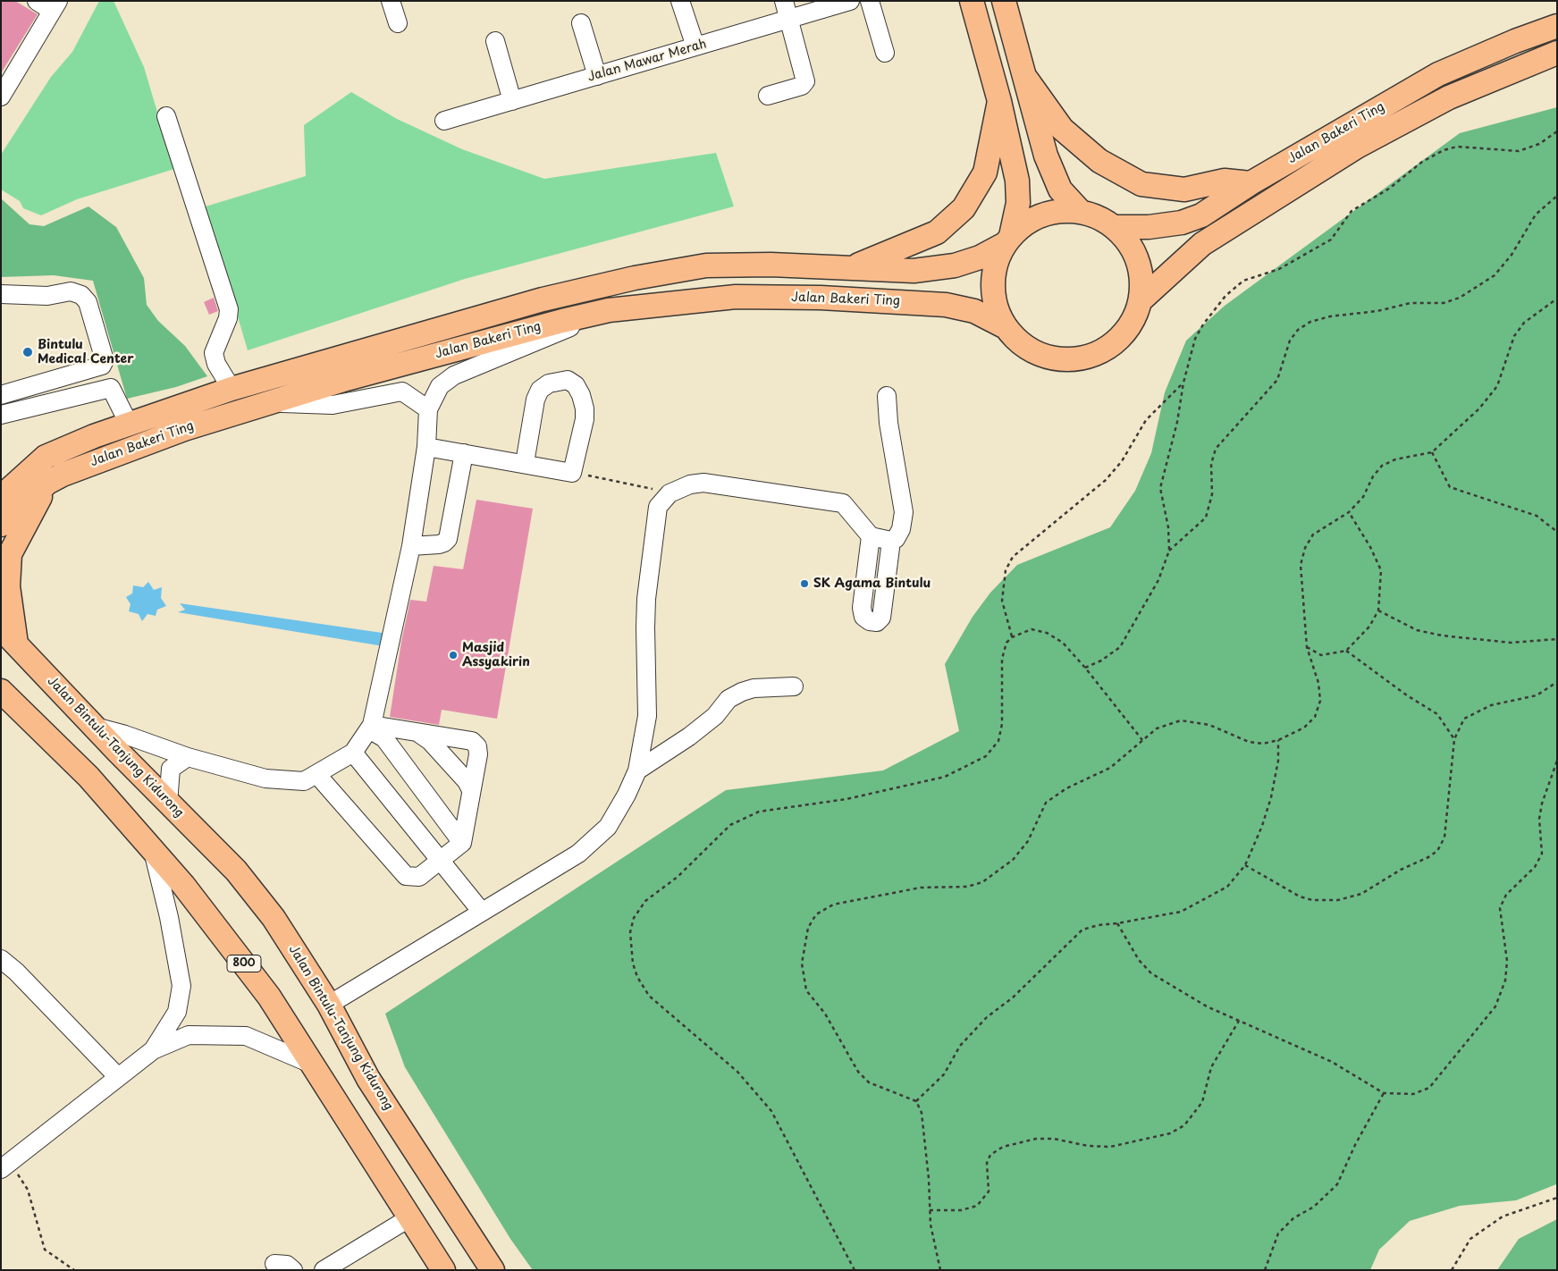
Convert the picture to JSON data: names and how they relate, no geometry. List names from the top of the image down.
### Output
{
  "streets": {
    "main road": ["Jalan Bakeri Ting", "Jalan Bintulu-Tanjung Kidurong", "800"],
    "street": ["Jalan Mawar Merah"]
  },
  "places": ["Bintulu Medical Center", "SK Agama Bintulu", "Masjid Assyakirin"]
}
